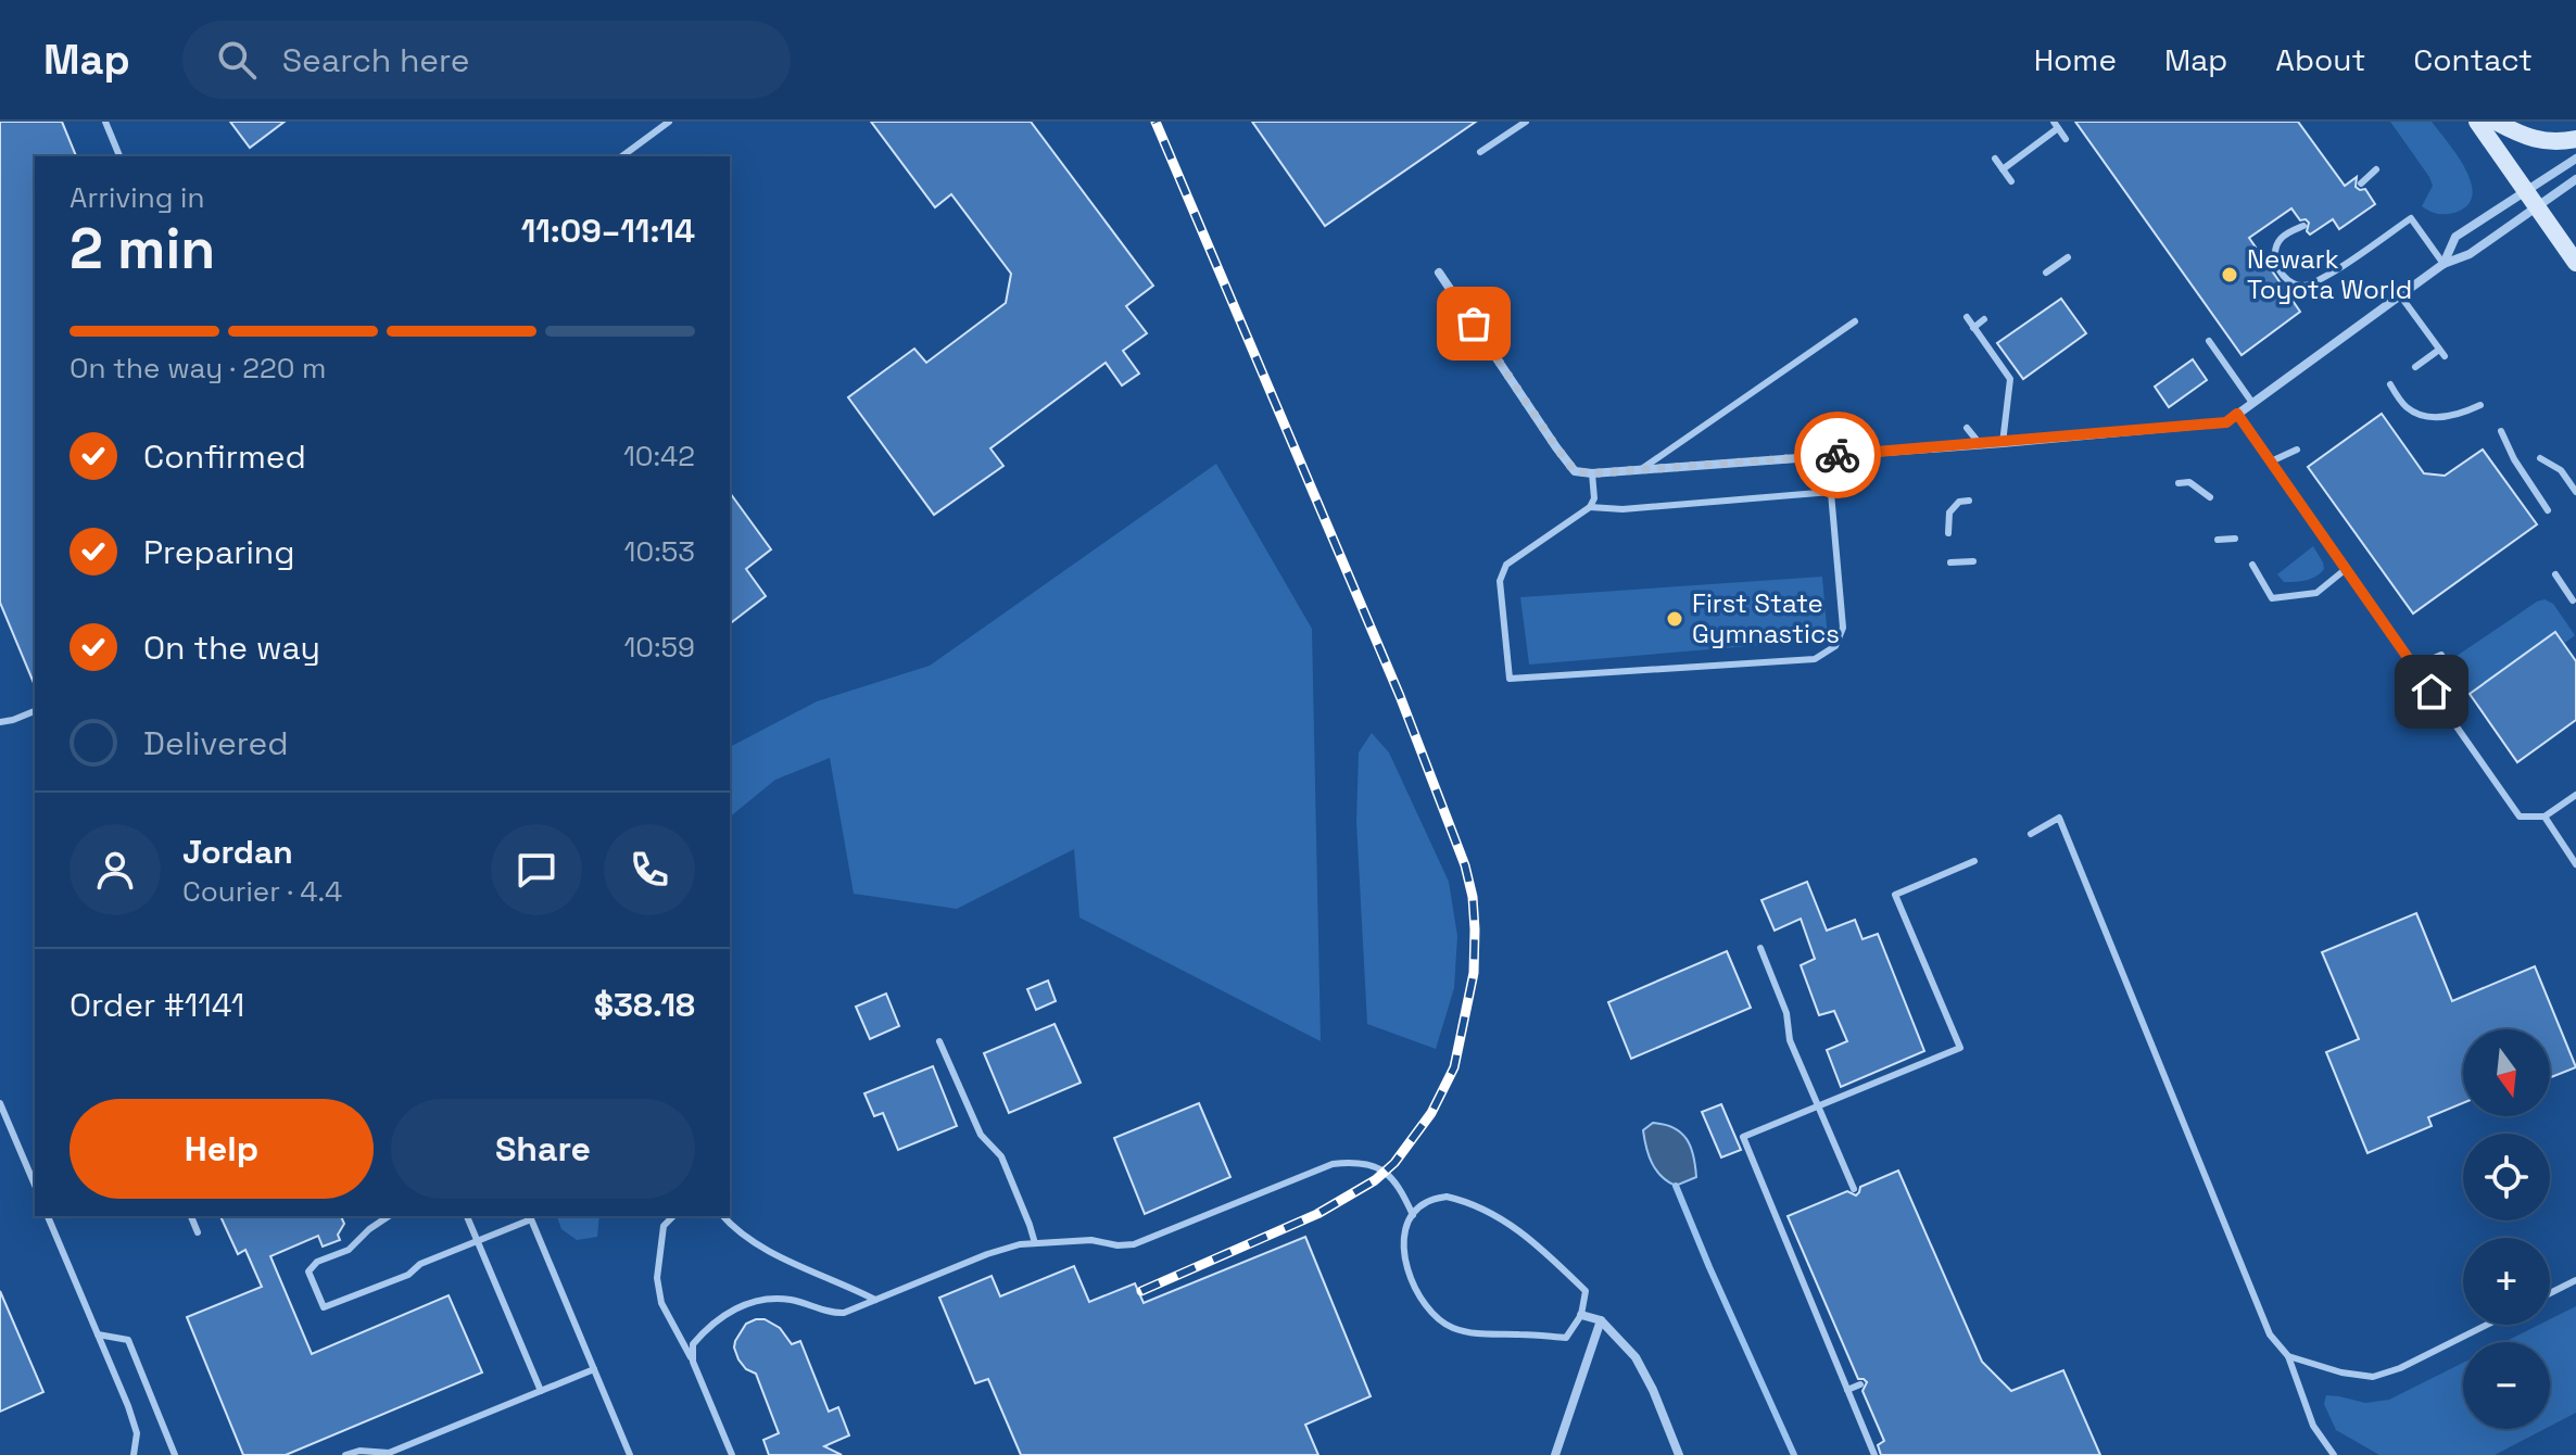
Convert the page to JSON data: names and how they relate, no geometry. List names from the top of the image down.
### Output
{
  "places": ["Newark Toyota World", "First State Gymnastics"],
  "north": "bottom",
  "page": {
    "header": "Map",
    "search": "Search here",
    "nav": [
      "Home",
      "Map",
      "About",
      "Contact"
    ],
    "heading": ["2 min", "Arriving in", "11:09–11:14"],
    "panel": [
      "Jordan",
      "Courier · 4.4",
      "Order #1141",
      "$38.18"
    ],
    "bar": "On the way · 220 m",
    "list": [
      ["Confirmed", "10:42"],
      ["Preparing", "10:53"],
      ["On the way", "10:59"],
      "Delivered"
    ],
    "map_buttons": ["+", "−"],
    "buttons": ["Help", "Share"]
  }
}
